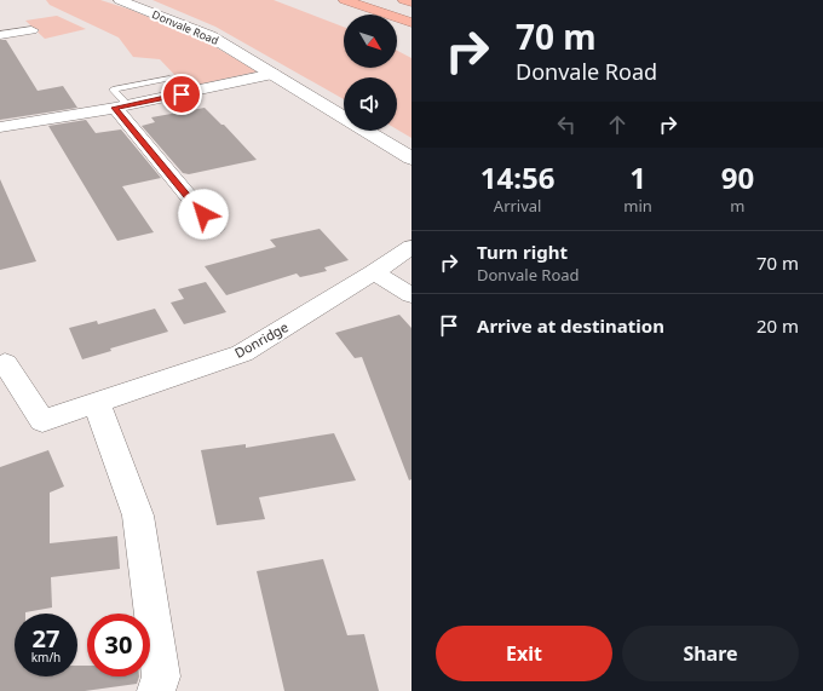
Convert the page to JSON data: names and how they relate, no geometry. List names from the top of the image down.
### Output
{
  "streets": {
    "street": ["Donvale Road", "Donridge"]
  },
  "north": "bottom right",
  "page": {
    "turn": ["70 m", "Donvale Road"],
    "eta": [
      "14:56",
      "Arrival",
      "1",
      "min",
      "90",
      "m"
    ],
    "list": [
      {
        "name": "Turn right",
        "note": "Donvale Road",
        "value": "70 m"
      },
      {
        "name": "Arrive at destination",
        "value": "20 m"
      }
    ],
    "speed": "27 km/h",
    "limit": "30",
    "buttons": ["Exit", "Share"]
  }
}
